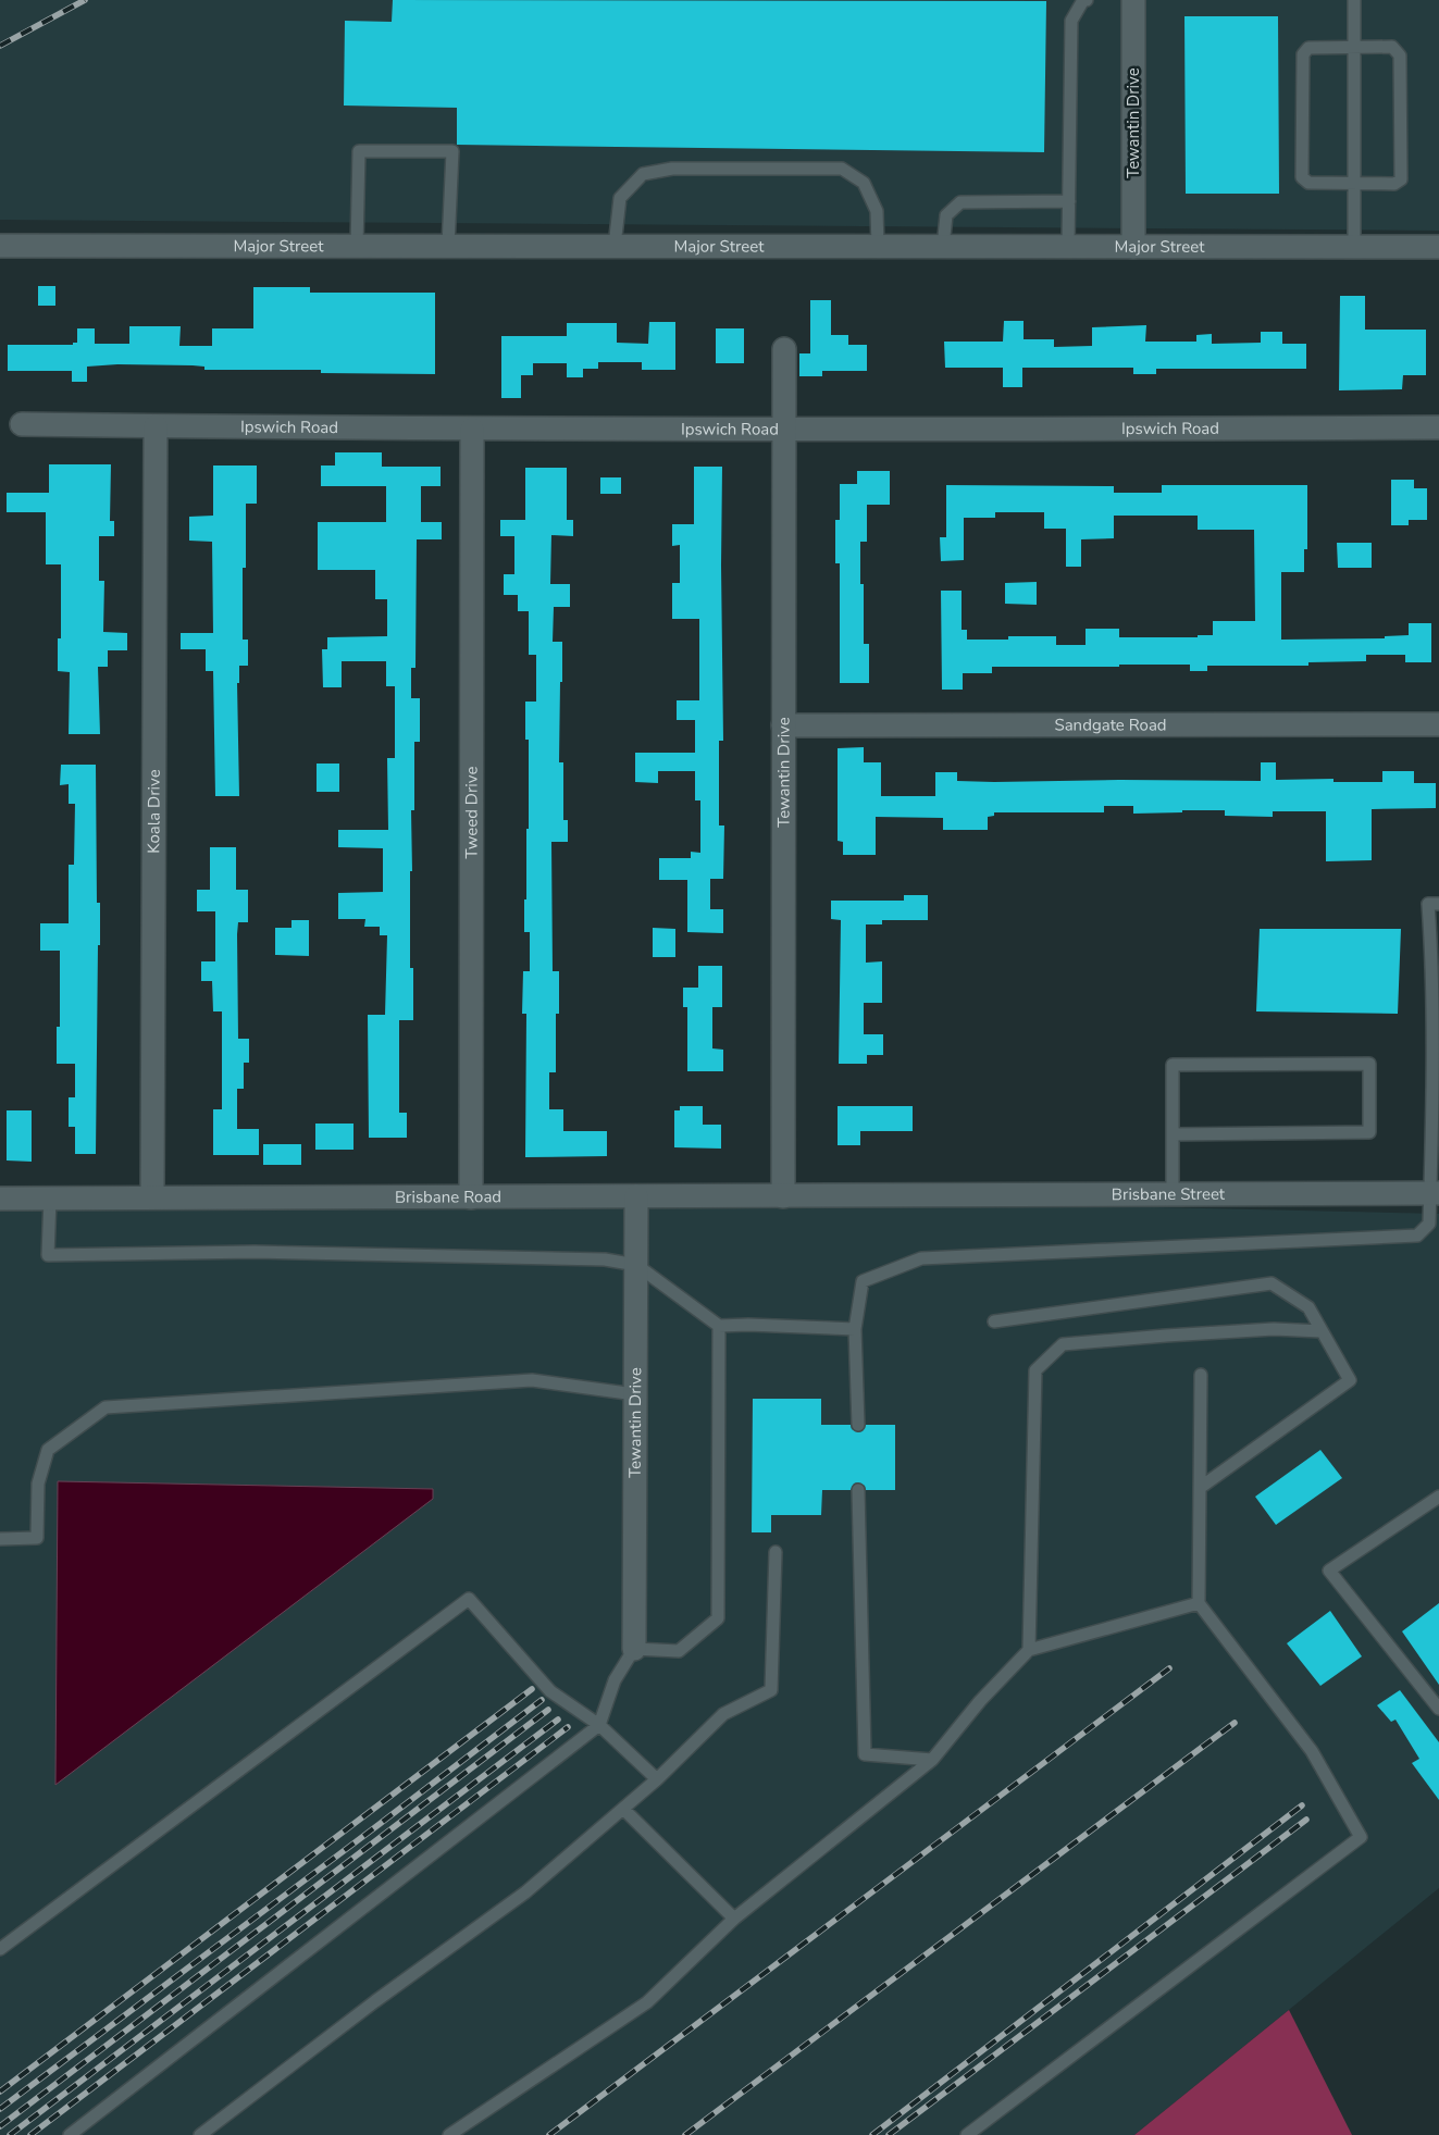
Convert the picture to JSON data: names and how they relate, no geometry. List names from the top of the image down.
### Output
{
  "streets": {
    "street": [
      "Tewantin Drive",
      "Major Street",
      "Ipswich Road",
      "Sandgate Road",
      "Koala Drive",
      "Tweed Drive",
      "Brisbane Street",
      "Brisbane Road"
    ]
  },
  "crossings": [
    ["Tewantin Drive", "Major Street"],
    ["Tewantin Drive", "Ipswich Road"],
    ["Tewantin Drive", "Sandgate Road"],
    ["Tewantin Drive", "Brisbane Road"],
    ["Ipswich Road", "Koala Drive"],
    ["Ipswich Road", "Tweed Drive"],
    ["Koala Drive", "Brisbane Road"],
    ["Tweed Drive", "Brisbane Road"],
    ["Brisbane Street", "Brisbane Road"]
  ]
}
